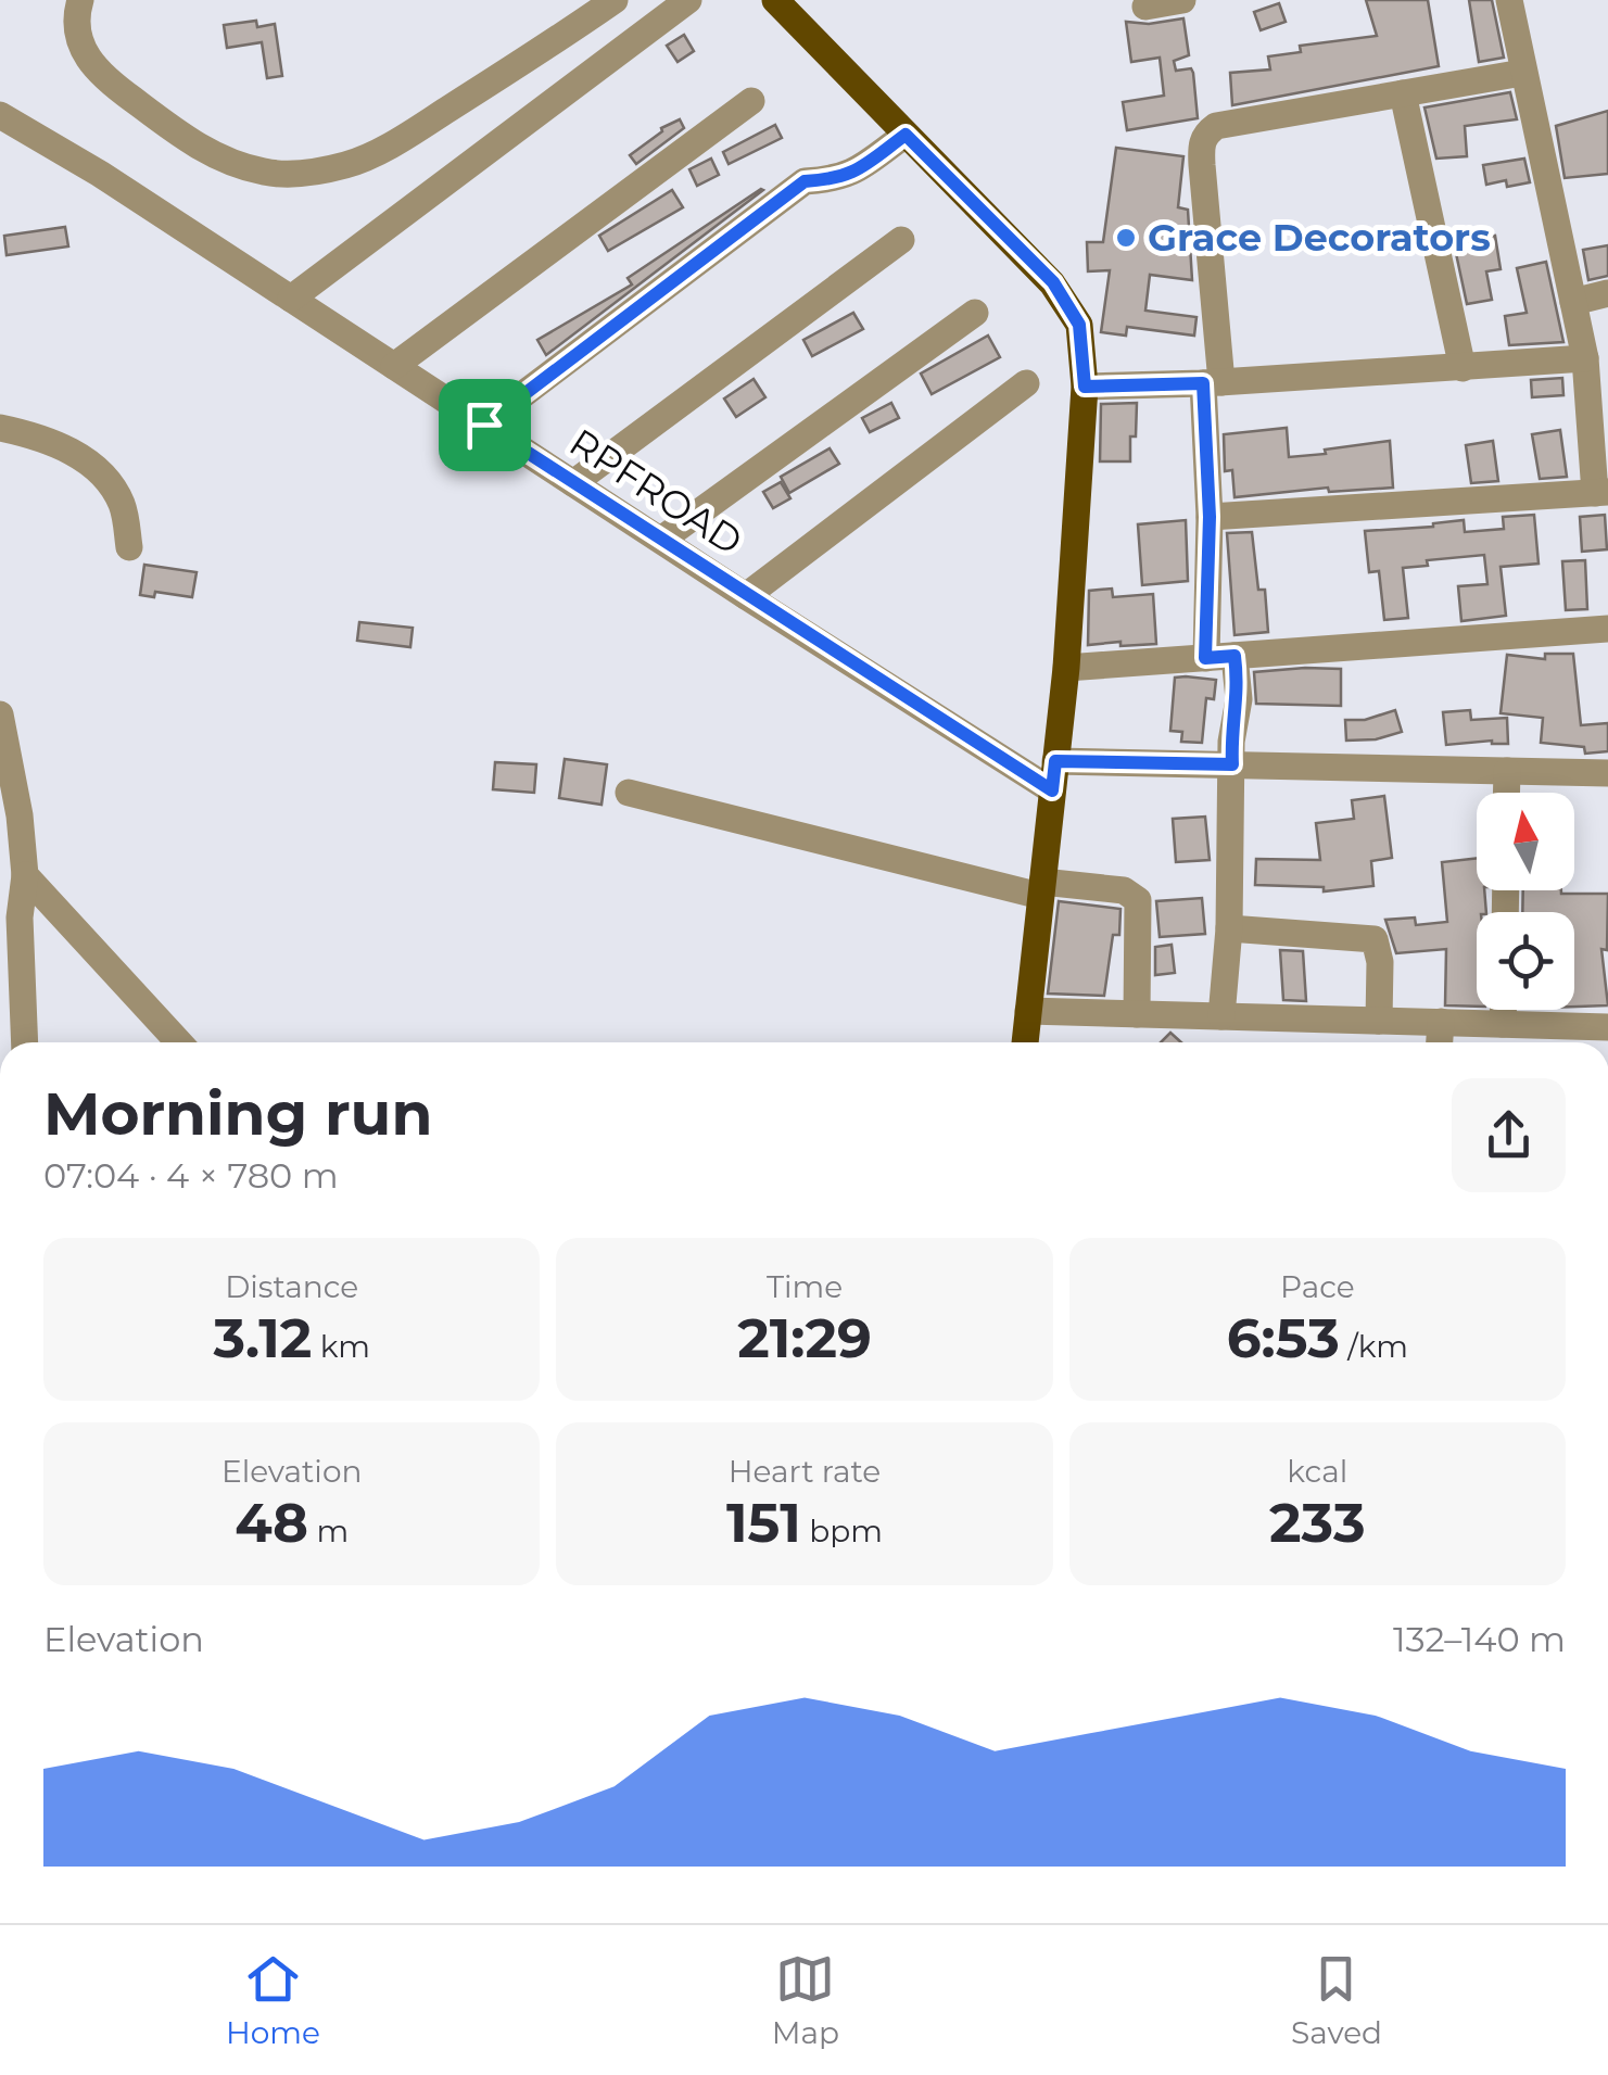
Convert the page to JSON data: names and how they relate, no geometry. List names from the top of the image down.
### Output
{
  "streets": {
    "street": ["RPFROAD"]
  },
  "places": ["Grace Decorators"],
  "north": "top",
  "page": {
    "heading": ["Morning run", "07:04 · 4 × 780 m"],
    "stats": [
      ["Distance", "3.12 km"],
      ["Time", "21:29"],
      ["Pace", "6:53 /km"],
      ["Elevation", "48 m"],
      ["Heart rate", "151 bpm"],
      ["kcal", "233"]
    ],
    "chart": ["Elevation", "132–140 m"],
    "tabs": ["Home", "Map", "Saved"]
  }
}
